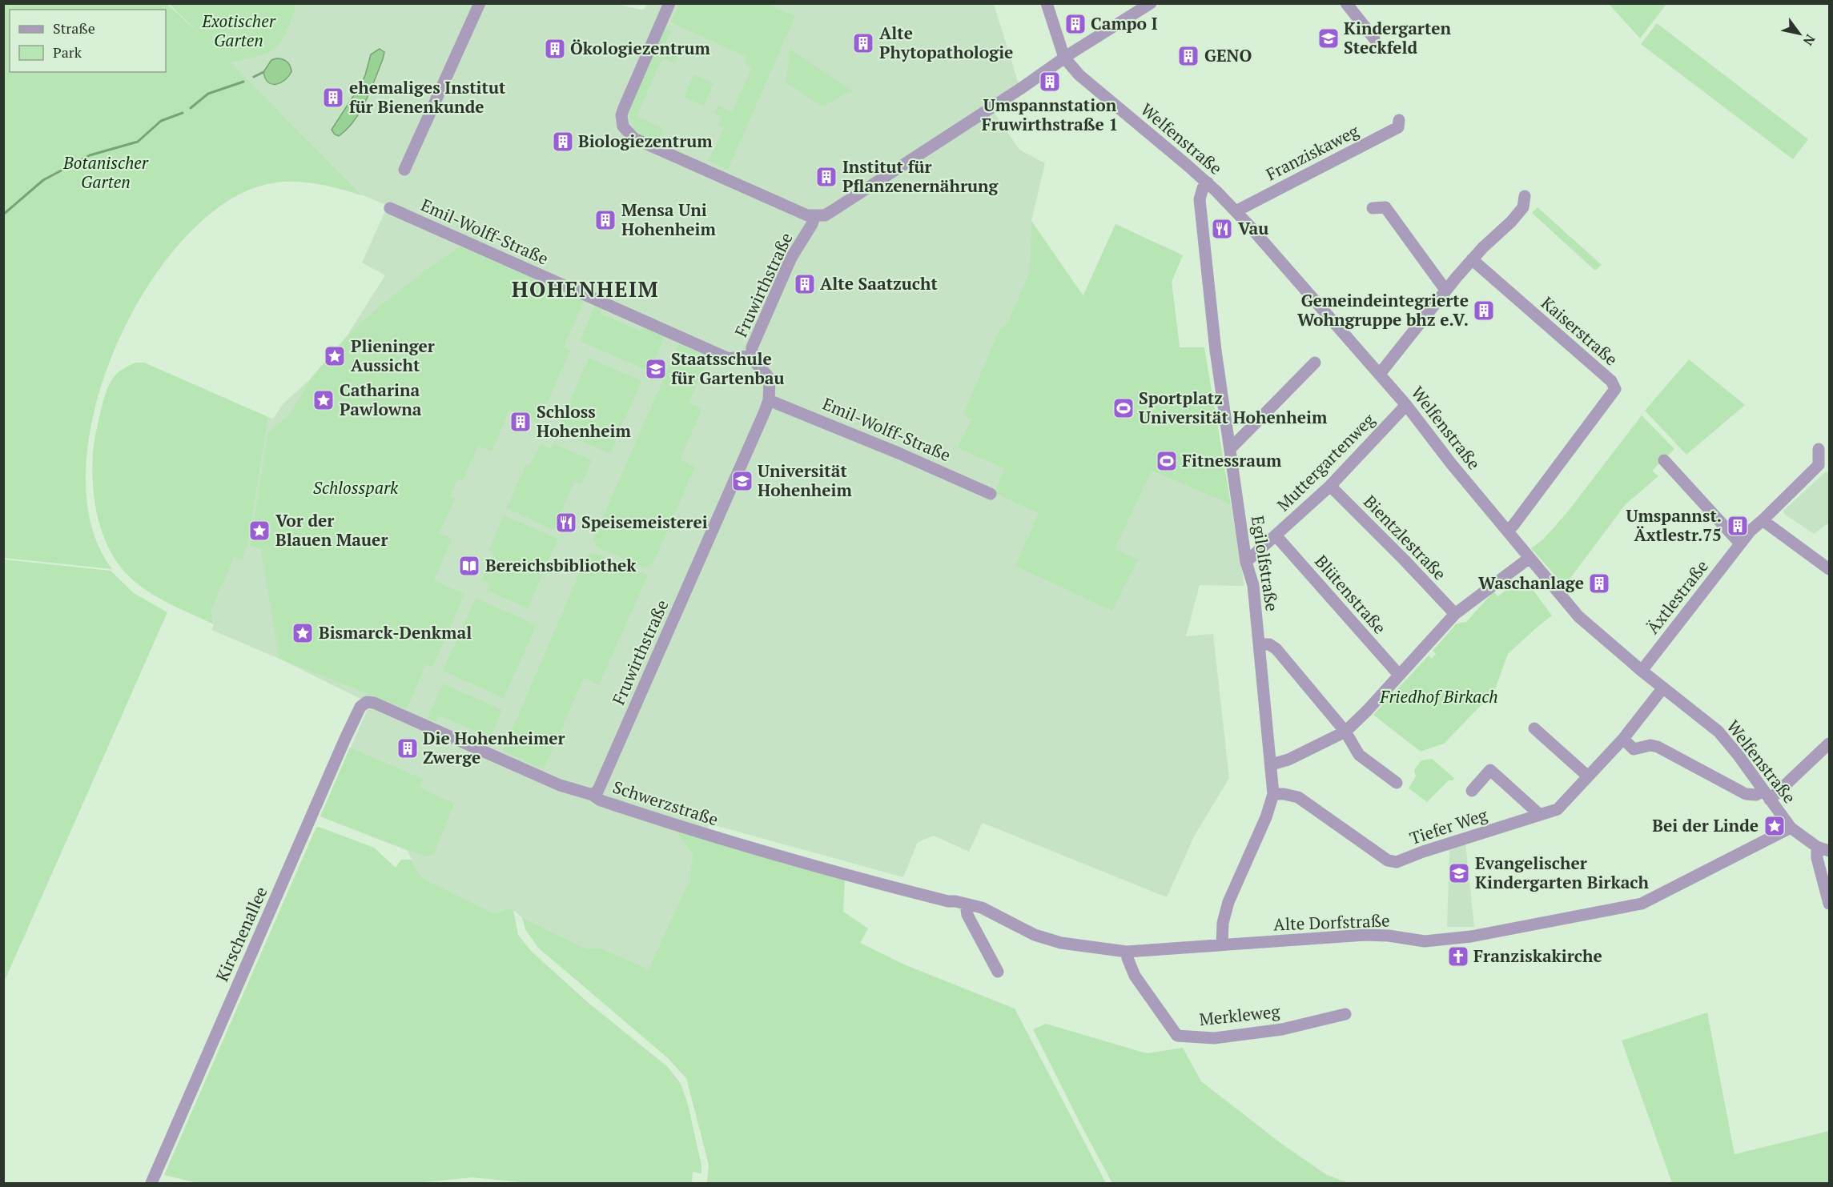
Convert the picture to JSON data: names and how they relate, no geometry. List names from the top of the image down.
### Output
{
  "streets": {
    "street": [
      "Welfenstraße",
      "Franziskaweg",
      "Emil-Wolff-Straße",
      "Fruwirthstraße",
      "Kaiserstraße",
      "Muttergartenweg",
      "Bientzlestraße",
      "Egilolfstraße",
      "Blütenstraße",
      "Äxtlestraße",
      "Schwerzstraße",
      "Tiefer Weg",
      "Alte Dorfstraße",
      "Kirschenallee",
      "Merkleweg"
    ]
  },
  "crossings": [
    ["Welfenstraße", "Franziskaweg"],
    ["Welfenstraße", "Kaiserstraße"],
    ["Welfenstraße", "Muttergartenweg"],
    ["Welfenstraße", "Egilolfstraße"],
    ["Welfenstraße", "Äxtlestraße"],
    ["Welfenstraße", "Tiefer Weg"],
    ["Welfenstraße", "Alte Dorfstraße"],
    ["Emil-Wolff-Straße", "Fruwirthstraße"],
    ["Fruwirthstraße", "Schwerzstraße"],
    ["Muttergartenweg", "Bientzlestraße"],
    ["Muttergartenweg", "Egilolfstraße"],
    ["Muttergartenweg", "Blütenstraße"],
    ["Egilolfstraße", "Tiefer Weg"],
    ["Egilolfstraße", "Alte Dorfstraße"],
    ["Schwerzstraße", "Alte Dorfstraße"],
    ["Schwerzstraße", "Kirschenallee"],
    ["Alte Dorfstraße", "Merkleweg"]
  ],
  "districts": ["HOHENHEIM"],
  "parks": [
    "Exotischer Garten",
    "Botanischer Garten",
    "Schlosspark",
    "Friedhof Birkach"
  ],
  "places": {
    "building": [
      "Campo I",
      "Alte Phytopathologie",
      "Ökologiezentrum",
      "GENO",
      "Umspannstation Fruwirthstraße 1",
      "ehemaliges Institut für Bienenkunde",
      "Biologiezentrum",
      "Institut für Pflanzenernährung",
      "Mensa Uni Hohenheim",
      "Alte Saatzucht",
      "Gemeindeintegrierte Wohngruppe bhz e.V.",
      "Schloss Hohenheim",
      "Umspannst. Äxtlestr.75",
      "Waschanlage",
      "Die Hohenheimer Zwerge"
    ],
    "school or university": [
      "Kindergarten Steckfeld",
      "Staatsschule für Gartenbau",
      "Universität Hohenheim",
      "Evangelischer Kindergarten Birkach"
    ],
    "restaurant": ["Vau", "Speisemeisterei"],
    "place": [
      "Plieninger Aussicht",
      "Catharina Pawlowna",
      "Vor der Blauen Mauer",
      "Bismarck-Denkmal",
      "Bei der Linde"
    ],
    "sports": ["Sportplatz Universität Hohenheim", "Fitnessraum"],
    "library": ["Bereichsbibliothek"],
    "church": ["Franziskakirche"]
  },
  "legend": ["Straße", "Park"],
  "north": "bottom right"
}
